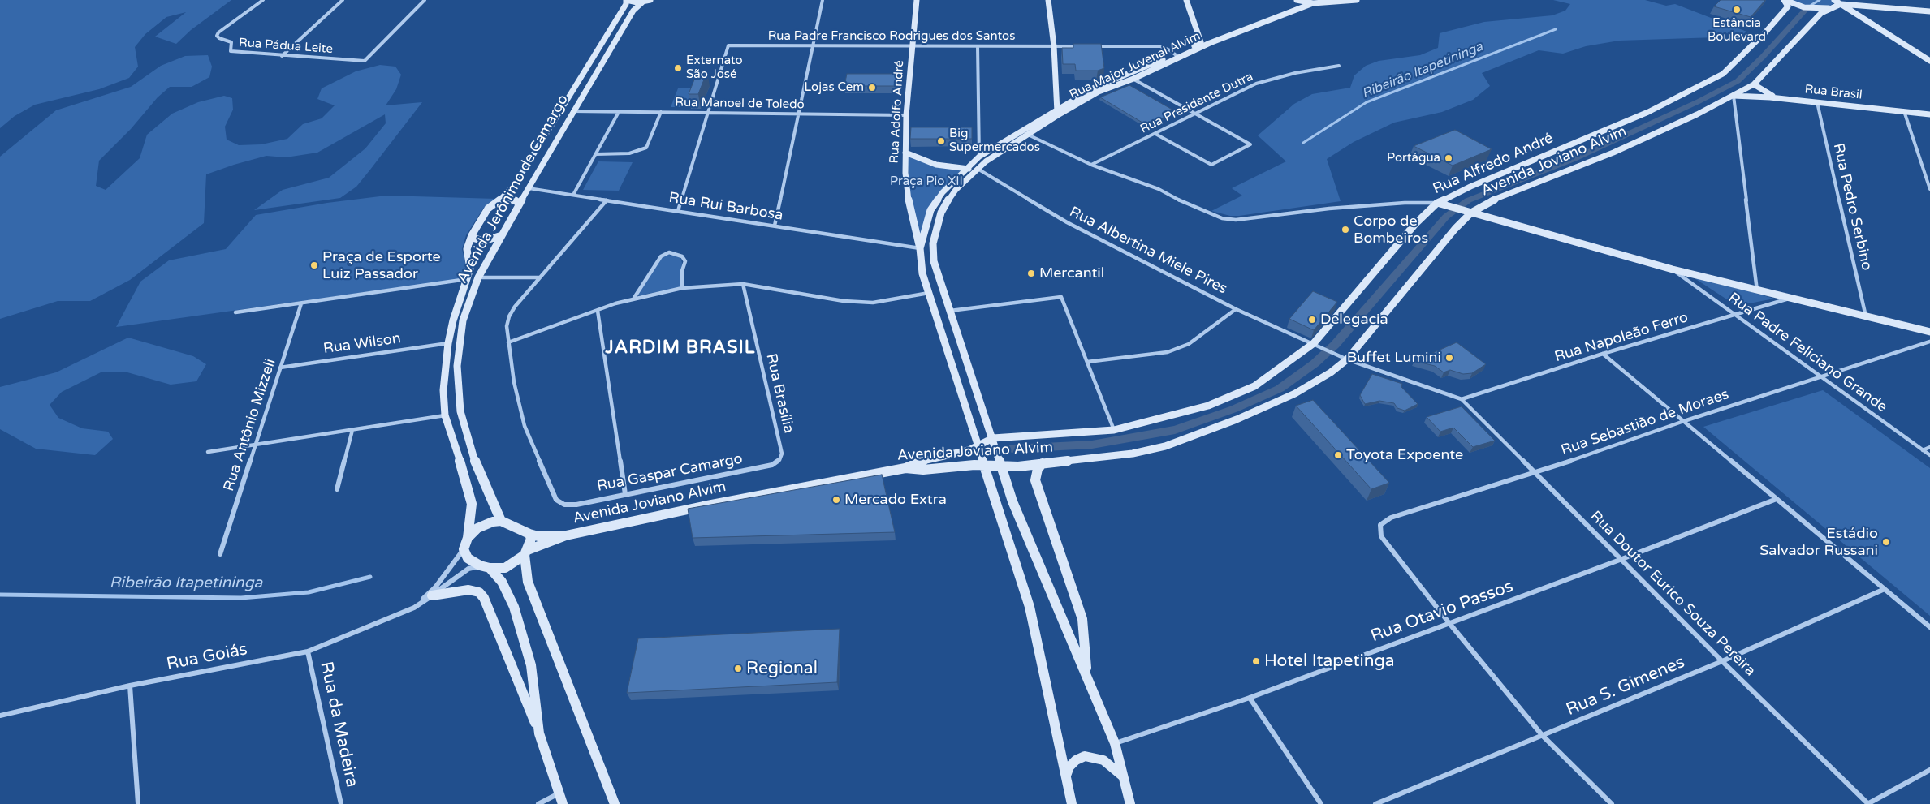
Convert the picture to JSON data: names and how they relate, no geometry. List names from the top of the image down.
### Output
{
  "streets": {
    "main road": [
      "Rua Major Juvenal Alvim",
      "Rua Brasil",
      "Rua Adolfo André",
      "Avenida Joviano Alvim",
      "Rua Alfredo André",
      "Avenida Jerônimo de Camargo"
    ],
    "street": [
      "Rua Padre Francisco Rodrigues dos Santos",
      "Rua Pádua Leite",
      "Rua Presidente Dutra",
      "Rua Manoel de Toledo",
      "Rua Rui Barbosa",
      "Rua Pedro Serbino",
      "Rua Albertina Miele Pires",
      "Rua Napoleão Ferro",
      "Rua Wilson",
      "Rua Padre Feliciano Grande",
      "Rua Brasília",
      "Rua Sebastião de Moraes",
      "Rua Antônio Mizzeli",
      "Rua Gaspar Camargo",
      "Rua Doutor Eurico Souza Pereira",
      "Rua Otavio Passos",
      "Rua Goiás",
      "Rua S. Gimenes",
      "Rua da Madeira"
    ]
  },
  "crossings": [
    ["Rua Padre Francisco Rodrigues dos Santos", "Rua Manoel de Toledo"],
    ["Rua Padre Francisco Rodrigues dos Santos", "Rua Adolfo André"],
    ["Rua Major Juvenal Alvim", "Rua Adolfo André"],
    ["Rua Major Juvenal Alvim", "Avenida Joviano Alvim"],
    ["Rua Major Juvenal Alvim", "Rua Alfredo André"],
    ["Rua Major Juvenal Alvim", "Rua Rui Barbosa"],
    ["Rua Major Juvenal Alvim", "Rua Albertina Miele Pires"],
    ["Rua Major Juvenal Alvim", "Rua Otavio Passos"],
    ["Rua Brasil", "Avenida Joviano Alvim"],
    ["Rua Brasil", "Rua Pedro Serbino"],
    ["Rua Manoel de Toledo", "Rua Adolfo André"],
    ["Rua Manoel de Toledo", "Avenida Jerônimo de Camargo"],
    ["Rua Adolfo André", "Rua Rui Barbosa"],
    ["Avenida Joviano Alvim", "Rua Alfredo André"],
    ["Avenida Joviano Alvim", "Avenida Jerônimo de Camargo"],
    ["Avenida Joviano Alvim", "Rua Albertina Miele Pires"],
    ["Avenida Joviano Alvim", "Rua Goiás"],
    ["Rua Alfredo André", "Rua Albertina Miele Pires"],
    ["Avenida Jerônimo de Camargo", "Rua Rui Barbosa"],
    ["Avenida Jerônimo de Camargo", "Rua Goiás"],
    ["Rua Albertina Miele Pires", "Rua Napoleão Ferro"],
    ["Rua Albertina Miele Pires", "Rua Doutor Eurico Souza Pereira"],
    ["Rua Napoleão Ferro", "Rua Padre Feliciano Grande"],
    ["Rua Napoleão Ferro", "Rua Doutor Eurico Souza Pereira"],
    ["Rua Wilson", "Rua Antônio Mizzeli"],
    ["Rua Padre Feliciano Grande", "Rua Sebastião de Moraes"],
    ["Rua Brasília", "Rua Gaspar Camargo"],
    ["Rua Sebastião de Moraes", "Rua Doutor Eurico Souza Pereira"],
    ["Rua Sebastião de Moraes", "Rua Otavio Passos"],
    ["Rua Doutor Eurico Souza Pereira", "Rua Otavio Passos"],
    ["Rua Doutor Eurico Souza Pereira", "Rua S. Gimenes"],
    ["Rua Goiás", "Rua da Madeira"]
  ],
  "districts": ["JARDIM BRASIL"],
  "water": ["Ribeirão Itapetininga"],
  "parks": ["Praça Pio XII"],
  "places": [
    "Estância Boulevard",
    "Externato São José",
    "Lojas Cem",
    "Big Supermercados",
    "Portágua",
    "Corpo de Bombeiros",
    "Praça de Esporte Luiz Passador",
    "Mercantil",
    "Delegacia",
    "Buffet Lumini",
    "Toyota Expoente",
    "Mercado Extra",
    "Estádio Salvador Russani",
    "Hotel Itapetinga",
    "Regional"
  ]
}
